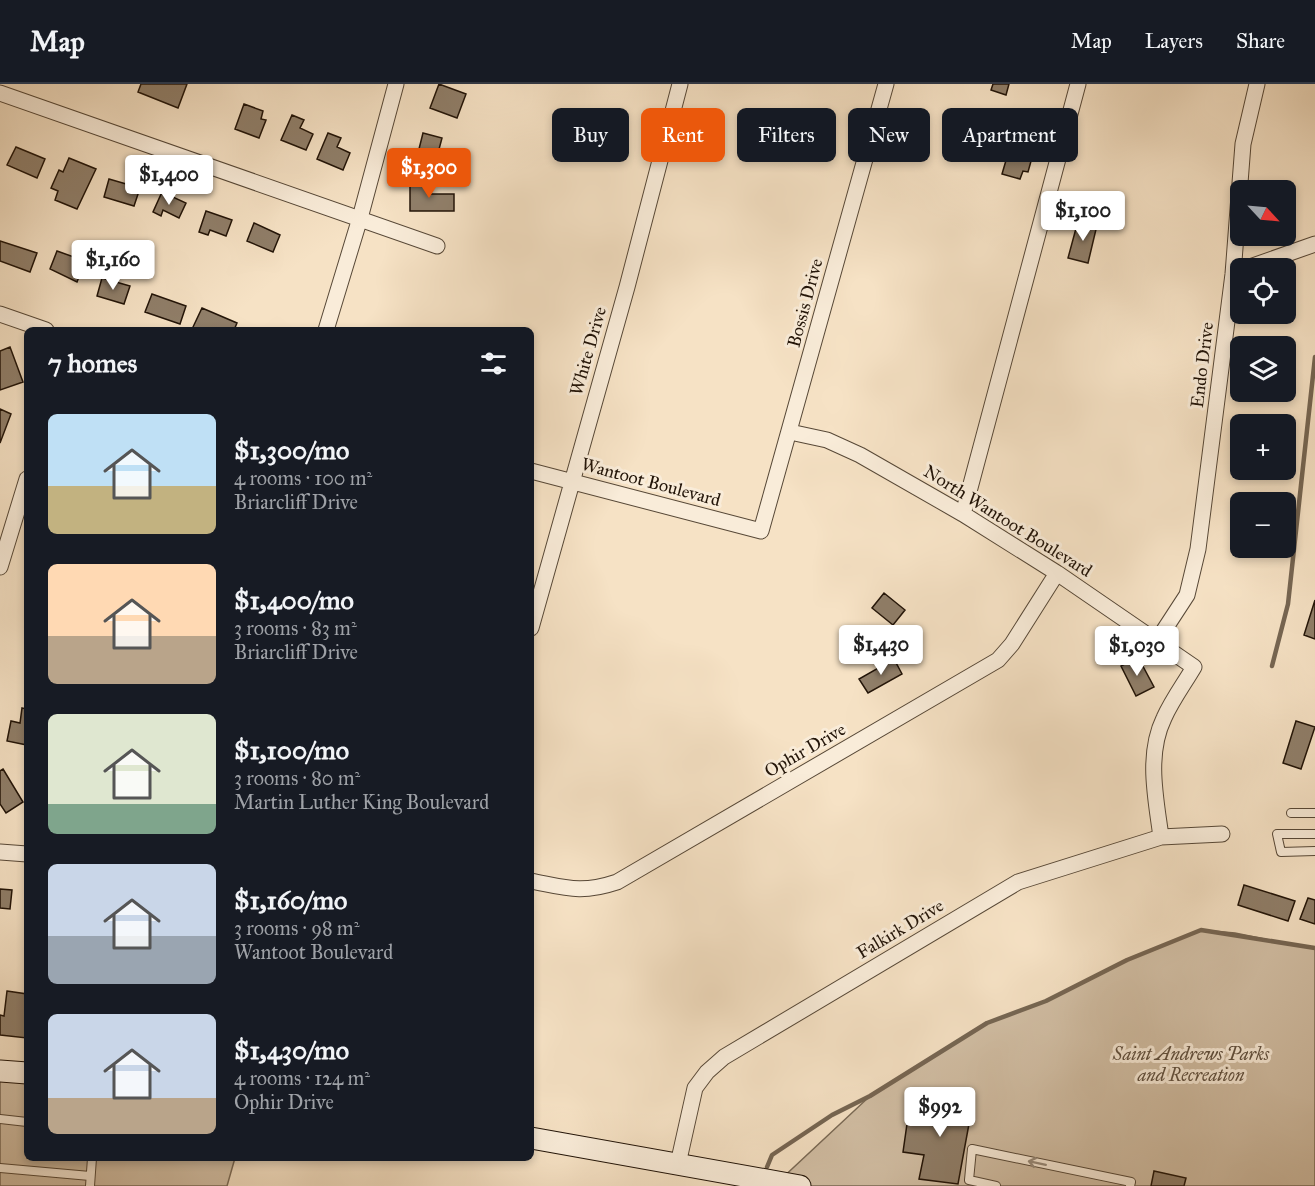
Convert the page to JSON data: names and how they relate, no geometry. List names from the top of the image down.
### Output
{
  "streets": {
    "street": [
      "Bossis Drive",
      "White Drive",
      "Endo Drive",
      "Wantoot Boulevard",
      "North Wantoot Boulevard",
      "Ophir Drive",
      "Falkirk Drive"
    ]
  },
  "crossings": [
    ["Bossis Drive", "Wantoot Boulevard"],
    ["Bossis Drive", "North Wantoot Boulevard"],
    ["White Drive", "Wantoot Boulevard"],
    ["Endo Drive", "North Wantoot Boulevard"],
    ["North Wantoot Boulevard", "Ophir Drive"],
    ["North Wantoot Boulevard", "Falkirk Drive"]
  ],
  "parks": ["Saint Andrews Parks and Recreation"],
  "north": "bottom right",
  "page": {
    "header": "Map",
    "nav": ["Map", "Layers", "Share"],
    "chip": [
      "Buy",
      "Rent",
      "Filters",
      "New",
      "Apartment"
    ],
    "price": [
      "$1,300",
      "$1,400",
      "$1,100",
      "$1,160",
      "$1,430",
      "$1,030",
      "$992"
    ],
    "map_buttons": ["+", "−"],
    "heading": "7 homes",
    "list": [
      {
        "name": "$1,300/mo",
        "note": "4 rooms · 100 m² · Briarcliff Drive"
      },
      {
        "name": "$1,400/mo",
        "note": "3 rooms · 83 m² · Briarcliff Drive"
      },
      {
        "name": "$1,100/mo",
        "note": "3 rooms · 80 m² · Martin Luther King Boulevard"
      },
      {
        "name": "$1,160/mo",
        "note": "3 rooms · 98 m² · Wantoot Boulevard"
      },
      {
        "name": "$1,430/mo",
        "note": "4 rooms · 124 m² · Ophir Drive"
      }
    ]
  }
}
